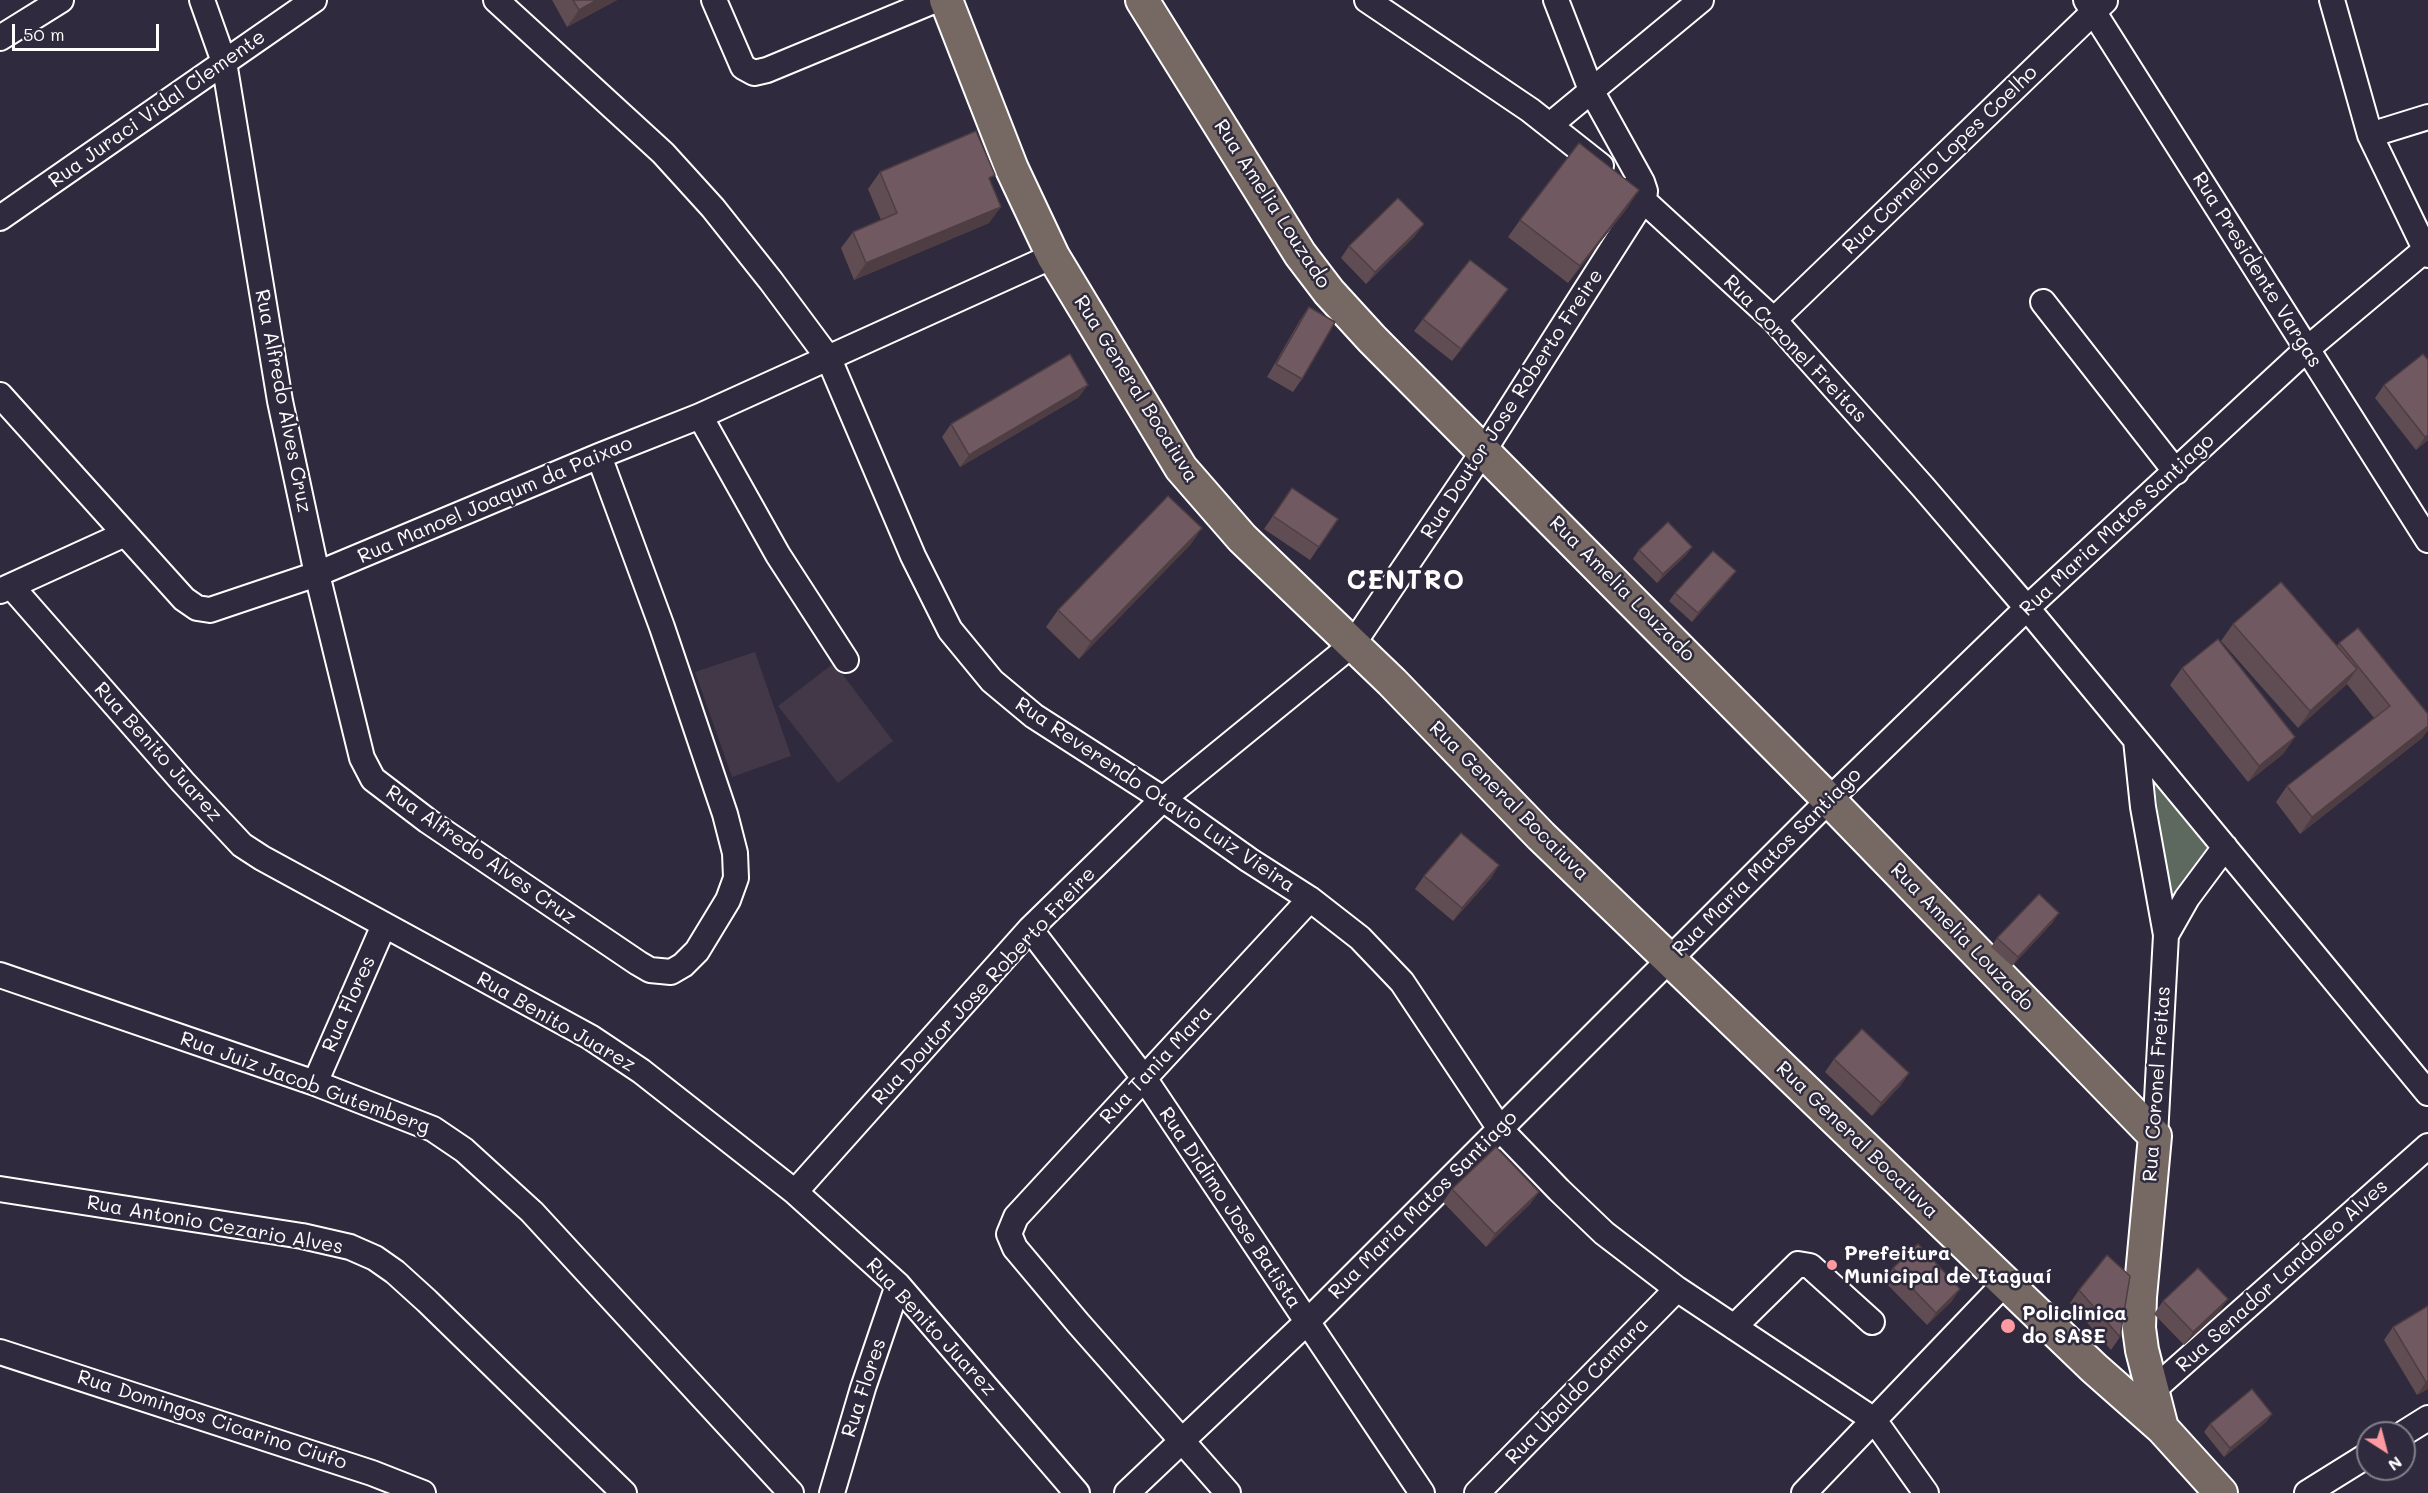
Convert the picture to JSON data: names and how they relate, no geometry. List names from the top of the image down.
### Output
{
  "streets": {
    "main road": ["Rua Amelia Louzado", "Rua Coronel Freitas", "Rua General Bocaiuva"],
    "street": [
      "Rua Juraci Vidal Clemente",
      "Rua Cornelio Lopes Coelho",
      "Rua Presidente Vargas",
      "Rua Alfredo Alves Cruz",
      "Rua Doutor Jose Roberto Freire",
      "Rua Manoel Joaqum da Paixao",
      "Rua Maria Matos Santiago",
      "Rua Benito Juarez",
      "Rua Reverendo Otavio Luiz Vieira",
      "Rua Flores",
      "Rua Tania Mara",
      "Rua Juiz Jacob Gutemberg",
      "Rua Didimo Jose Batista",
      "Rua Antonio Cezario Alves",
      "Rua Senador Landoleo Alves",
      "Rua Ubaldo Camara",
      "Rua Domingos Cicarino Ciufo"
    ]
  },
  "crossings": [
    ["Rua Juraci Vidal Clemente", "Rua Alfredo Alves Cruz"],
    ["Rua Cornelio Lopes Coelho", "Rua Presidente Vargas"],
    ["Rua Cornelio Lopes Coelho", "Rua Coronel Freitas"],
    ["Rua Amelia Louzado", "Rua Coronel Freitas"],
    ["Rua Amelia Louzado", "Rua Doutor Jose Roberto Freire"],
    ["Rua Amelia Louzado", "Rua Maria Matos Santiago"],
    ["Rua Presidente Vargas", "Rua Maria Matos Santiago"],
    ["Rua Coronel Freitas", "Rua General Bocaiuva"],
    ["Rua Coronel Freitas", "Rua Doutor Jose Roberto Freire"],
    ["Rua Coronel Freitas", "Rua Maria Matos Santiago"],
    ["Rua Coronel Freitas", "Rua Senador Landoleo Alves"],
    ["Rua General Bocaiuva", "Rua Doutor Jose Roberto Freire"],
    ["Rua General Bocaiuva", "Rua Manoel Joaqum da Paixao"],
    ["Rua General Bocaiuva", "Rua Maria Matos Santiago"],
    ["Rua General Bocaiuva", "Rua Senador Landoleo Alves"],
    ["Rua Alfredo Alves Cruz", "Rua Manoel Joaqum da Paixao"],
    ["Rua Doutor Jose Roberto Freire", "Rua Benito Juarez"],
    ["Rua Doutor Jose Roberto Freire", "Rua Reverendo Otavio Luiz Vieira"],
    ["Rua Doutor Jose Roberto Freire", "Rua Didimo Jose Batista"],
    ["Rua Manoel Joaqum da Paixao", "Rua Reverendo Otavio Luiz Vieira"],
    ["Rua Maria Matos Santiago", "Rua Reverendo Otavio Luiz Vieira"],
    ["Rua Maria Matos Santiago", "Rua Tania Mara"],
    ["Rua Maria Matos Santiago", "Rua Didimo Jose Batista"],
    ["Rua Benito Juarez", "Rua Flores"],
    ["Rua Reverendo Otavio Luiz Vieira", "Rua Tania Mara"],
    ["Rua Reverendo Otavio Luiz Vieira", "Rua Ubaldo Camara"],
    ["Rua Flores", "Rua Juiz Jacob Gutemberg"],
    ["Rua Tania Mara", "Rua Didimo Jose Batista"]
  ],
  "districts": ["CENTRO"],
  "places": ["Prefeitura Municipal de Itaguaí", "Policlinica do SASE"],
  "scale_bar": "50 m",
  "north": "bottom right"
}
